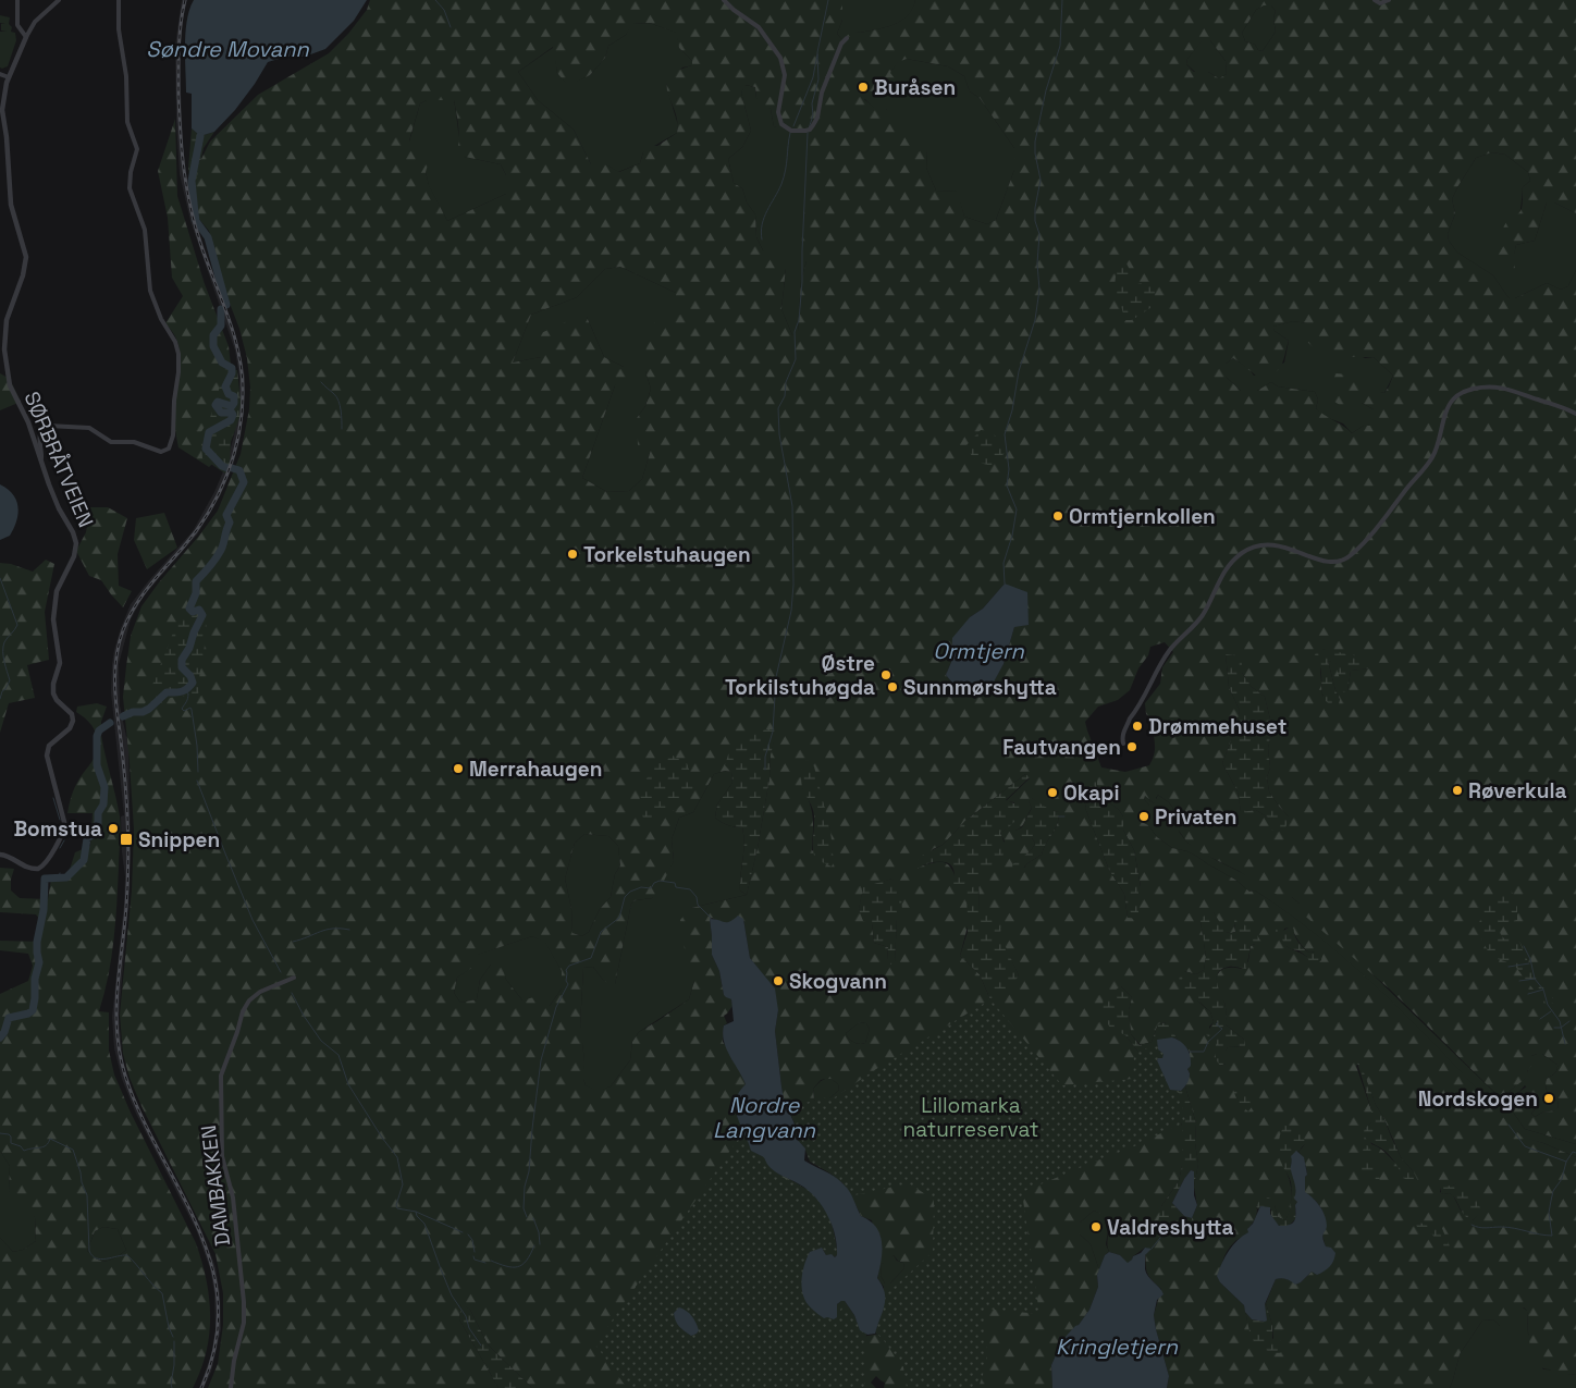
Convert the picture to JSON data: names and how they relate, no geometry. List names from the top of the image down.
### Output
{
  "streets": {
    "street": ["SØRBRÅTVEIEN", "DAMBAKKEN"]
  },
  "water": [
    "Søndre Movann",
    "Ormtjern",
    "Nordre Langvann",
    "Kringletjern"
  ],
  "parks": ["Lillomarka naturreservat"],
  "places": {
    "other": [
      "Buråsen",
      "Ormtjernkollen",
      "Torkelstuhaugen",
      "Østre Torkilstuhøgda",
      "Sunnmørshytta",
      "Drømmehuset",
      "Fautvangen",
      "Merrahaugen",
      "Røverkula",
      "Okapi",
      "Privaten",
      "Bomstua",
      "Skogvann",
      "Nordskogen",
      "Valdreshytta"
    ],
    "transit": ["Snippen"]
  }
}
